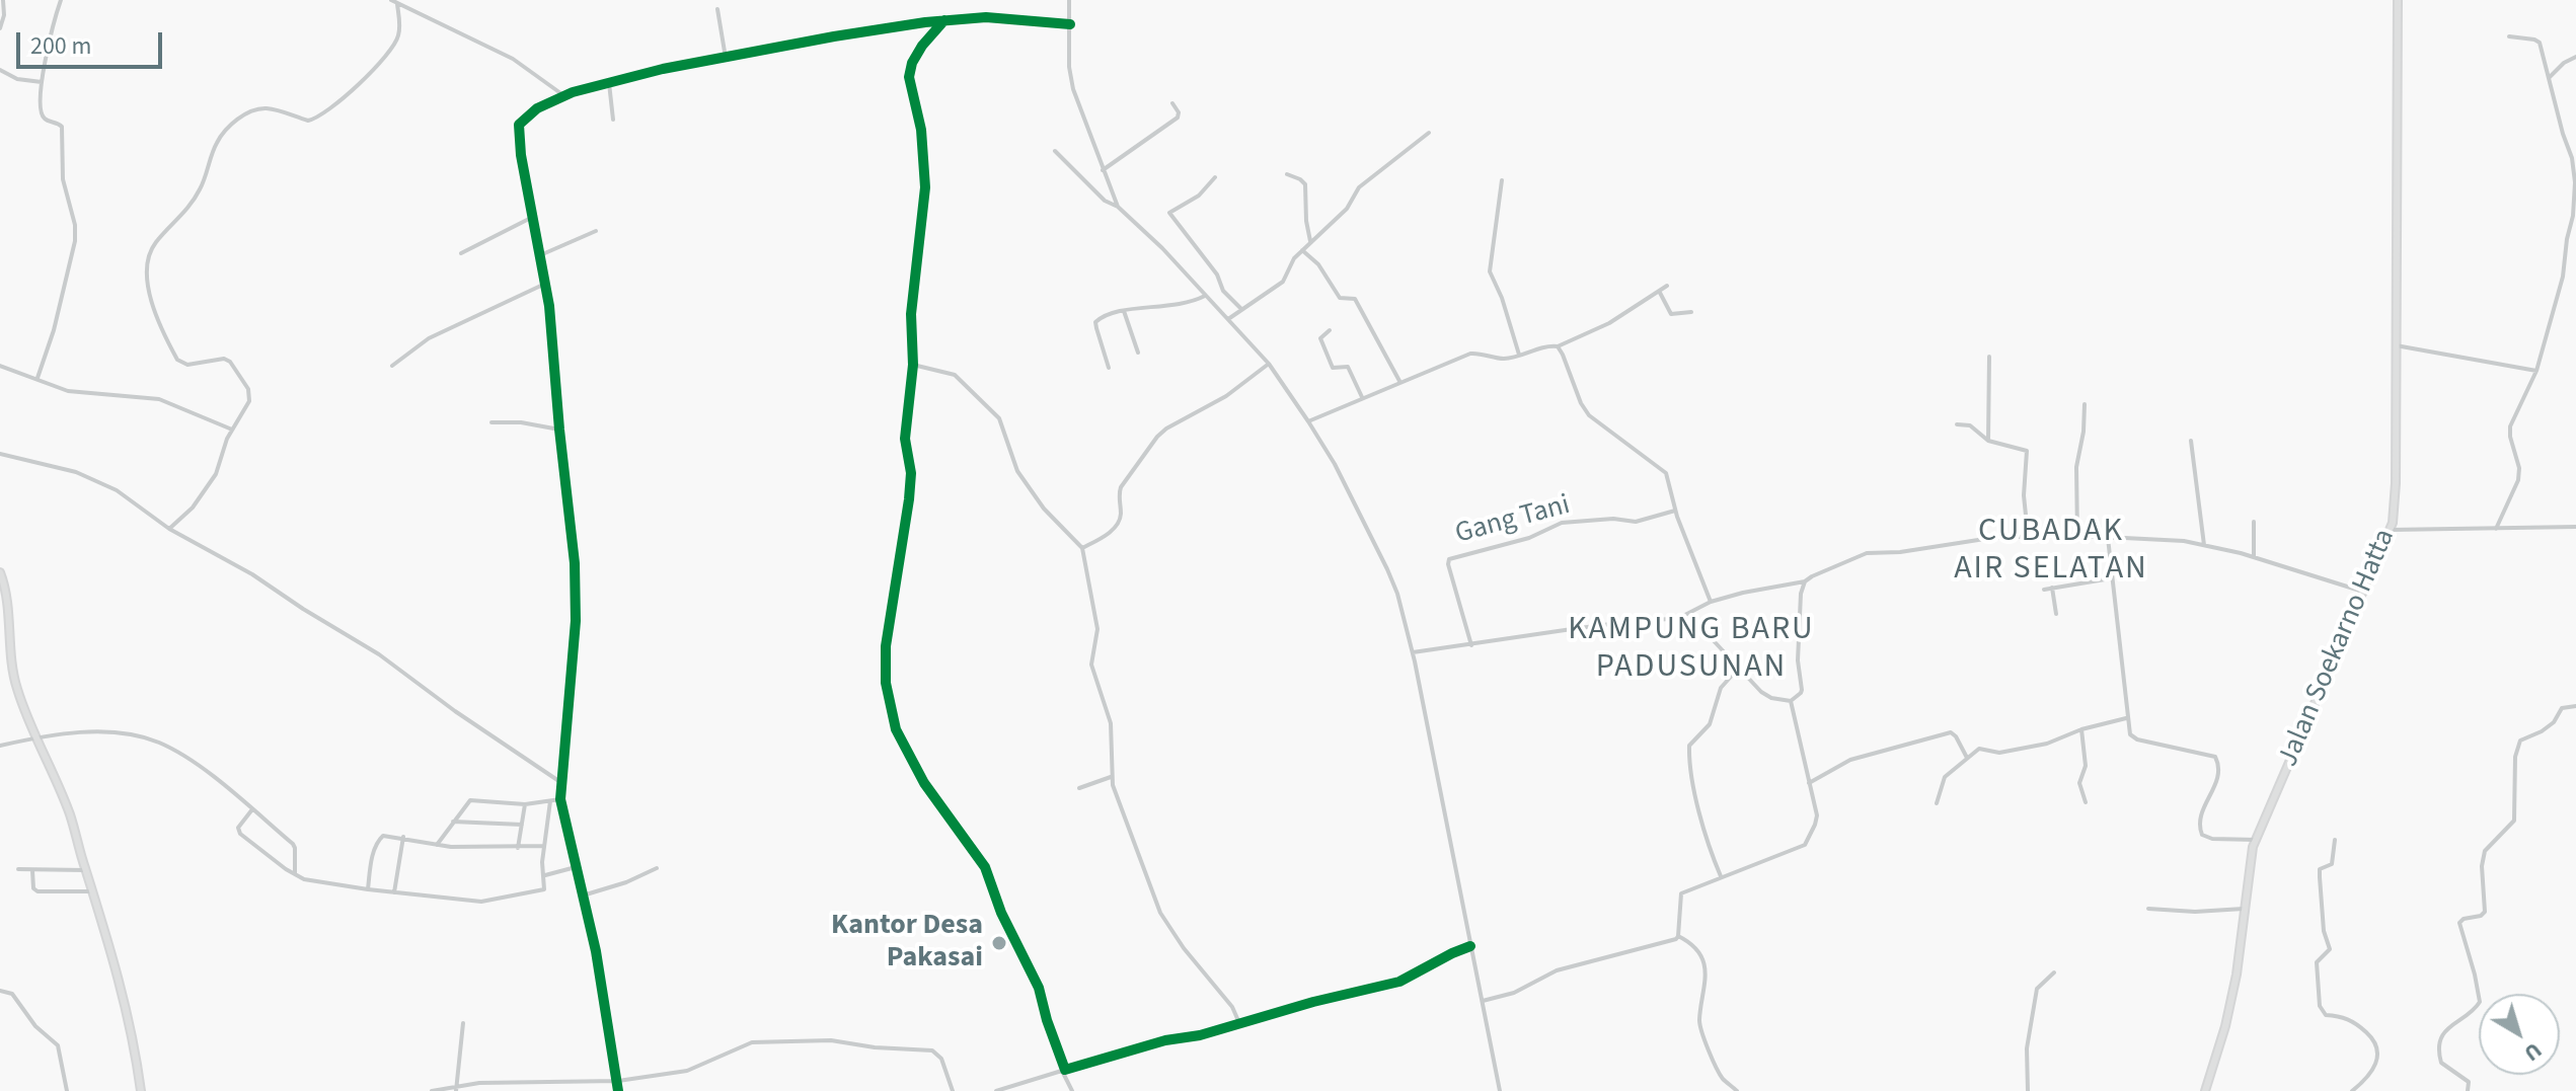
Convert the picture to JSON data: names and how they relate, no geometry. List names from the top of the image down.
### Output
{
  "streets": {
    "street": ["Gang Tani", "Jalan Soekarno Hatta"]
  },
  "districts": ["CUBADAK AIR SELATAN", "KAMPUNG BARU PADUSUNAN"],
  "places": ["Kantor Desa Pakasai"],
  "scale_bar": "200 m",
  "north": "bottom right"
}
